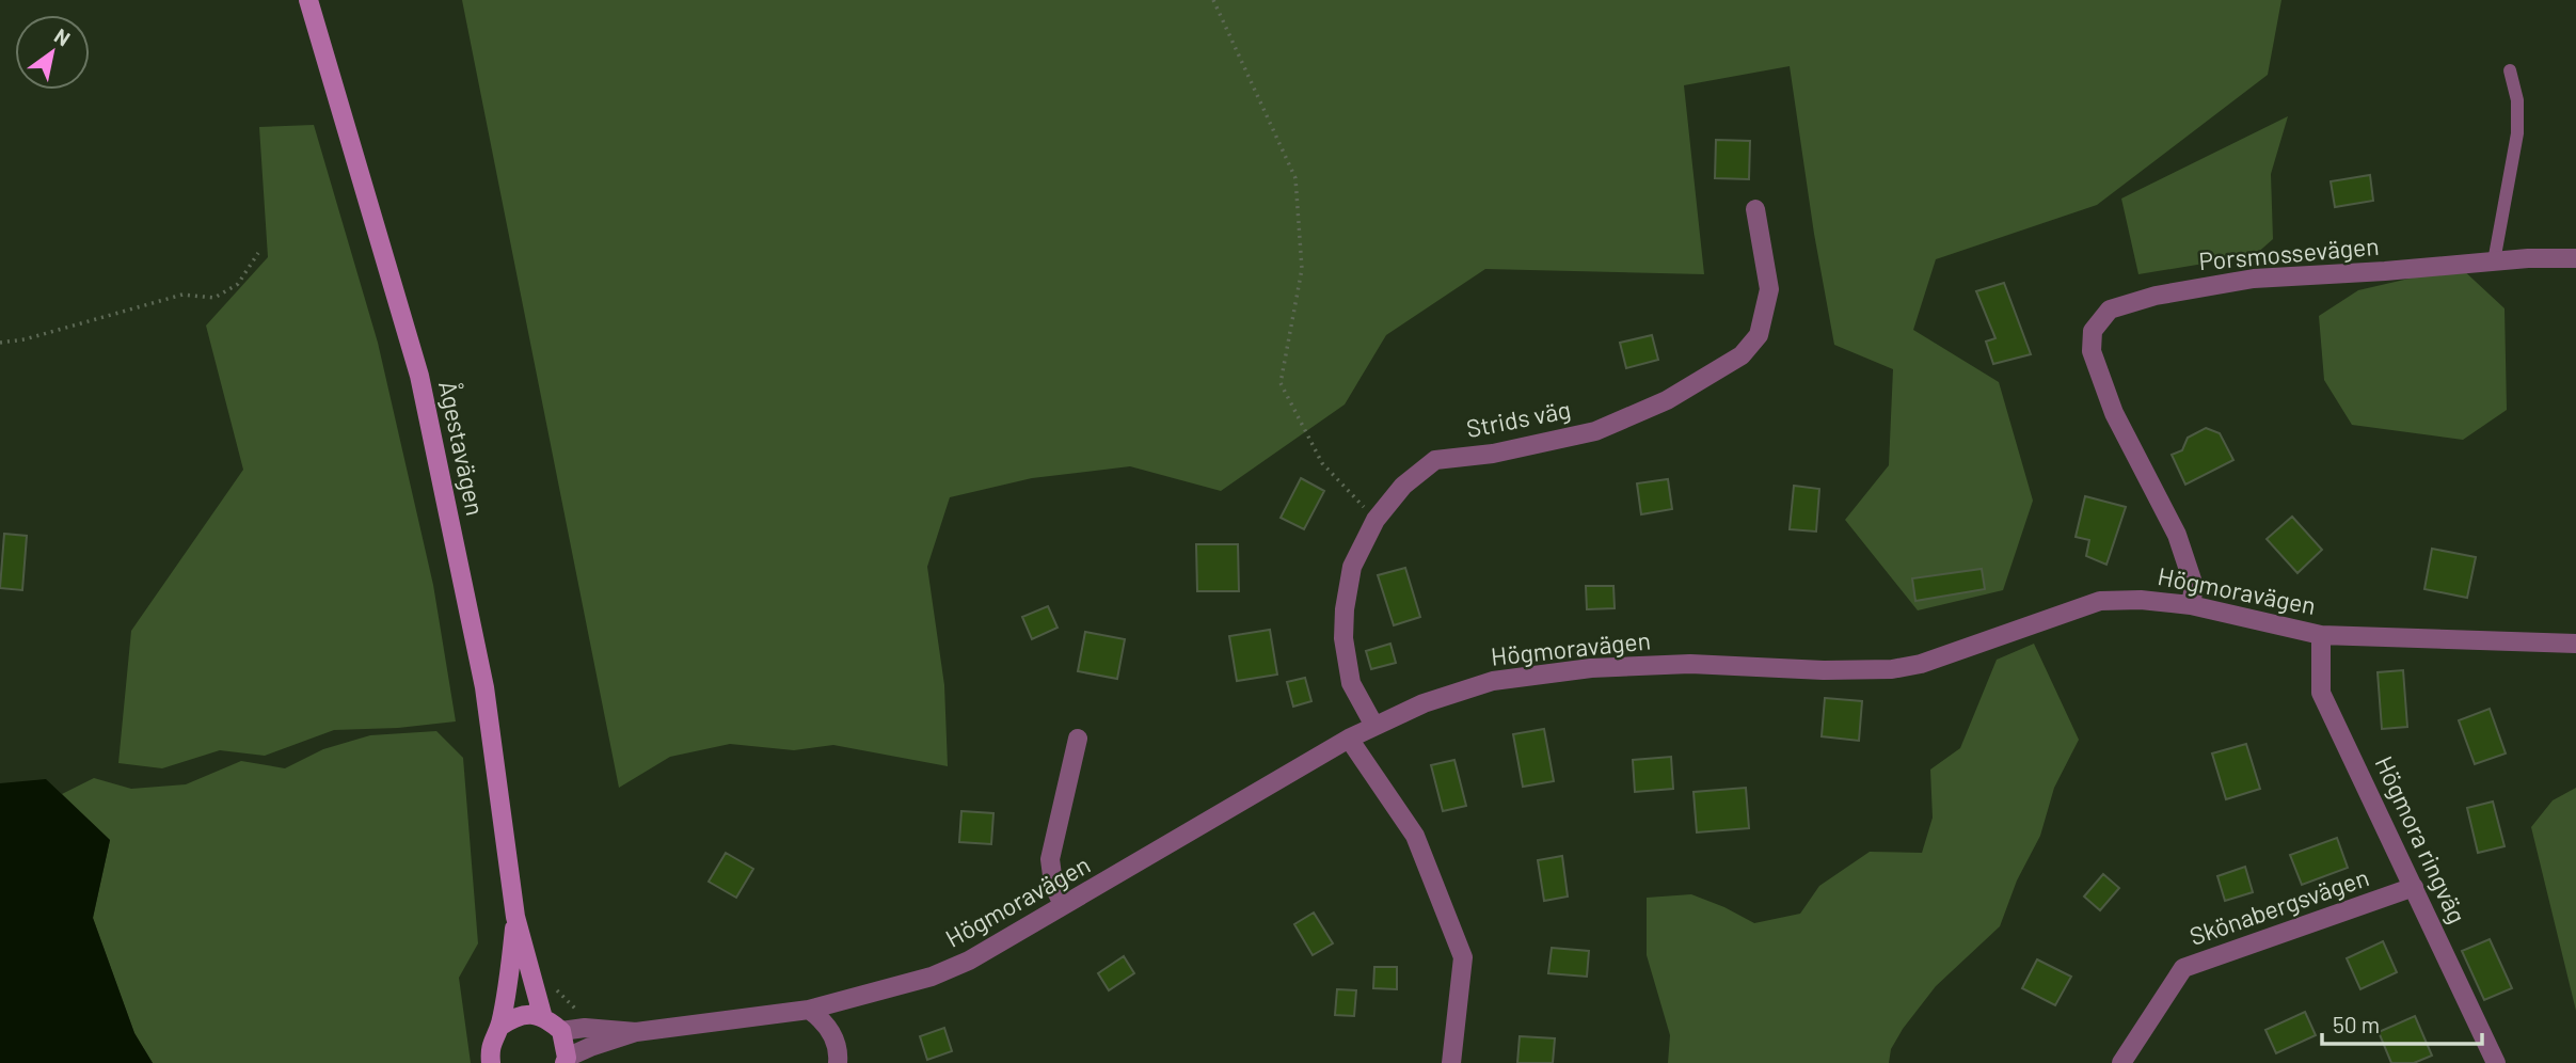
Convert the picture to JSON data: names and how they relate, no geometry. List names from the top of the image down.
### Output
{
  "streets": {
    "main road": ["Ågestavägen"],
    "street": [
      "Porsmossevägen",
      "Strids väg",
      "Högmoravägen",
      "Högmora ringväg",
      "Skönabergsvägen"
    ]
  },
  "crossings": [
    ["Porsmossevägen", "Högmoravägen"],
    ["Strids väg", "Högmoravägen"],
    ["Högmoravägen", "Högmora ringväg"],
    ["Högmora ringväg", "Skönabergsvägen"]
  ],
  "scale_bar": "50 m",
  "north": "top right"
}
